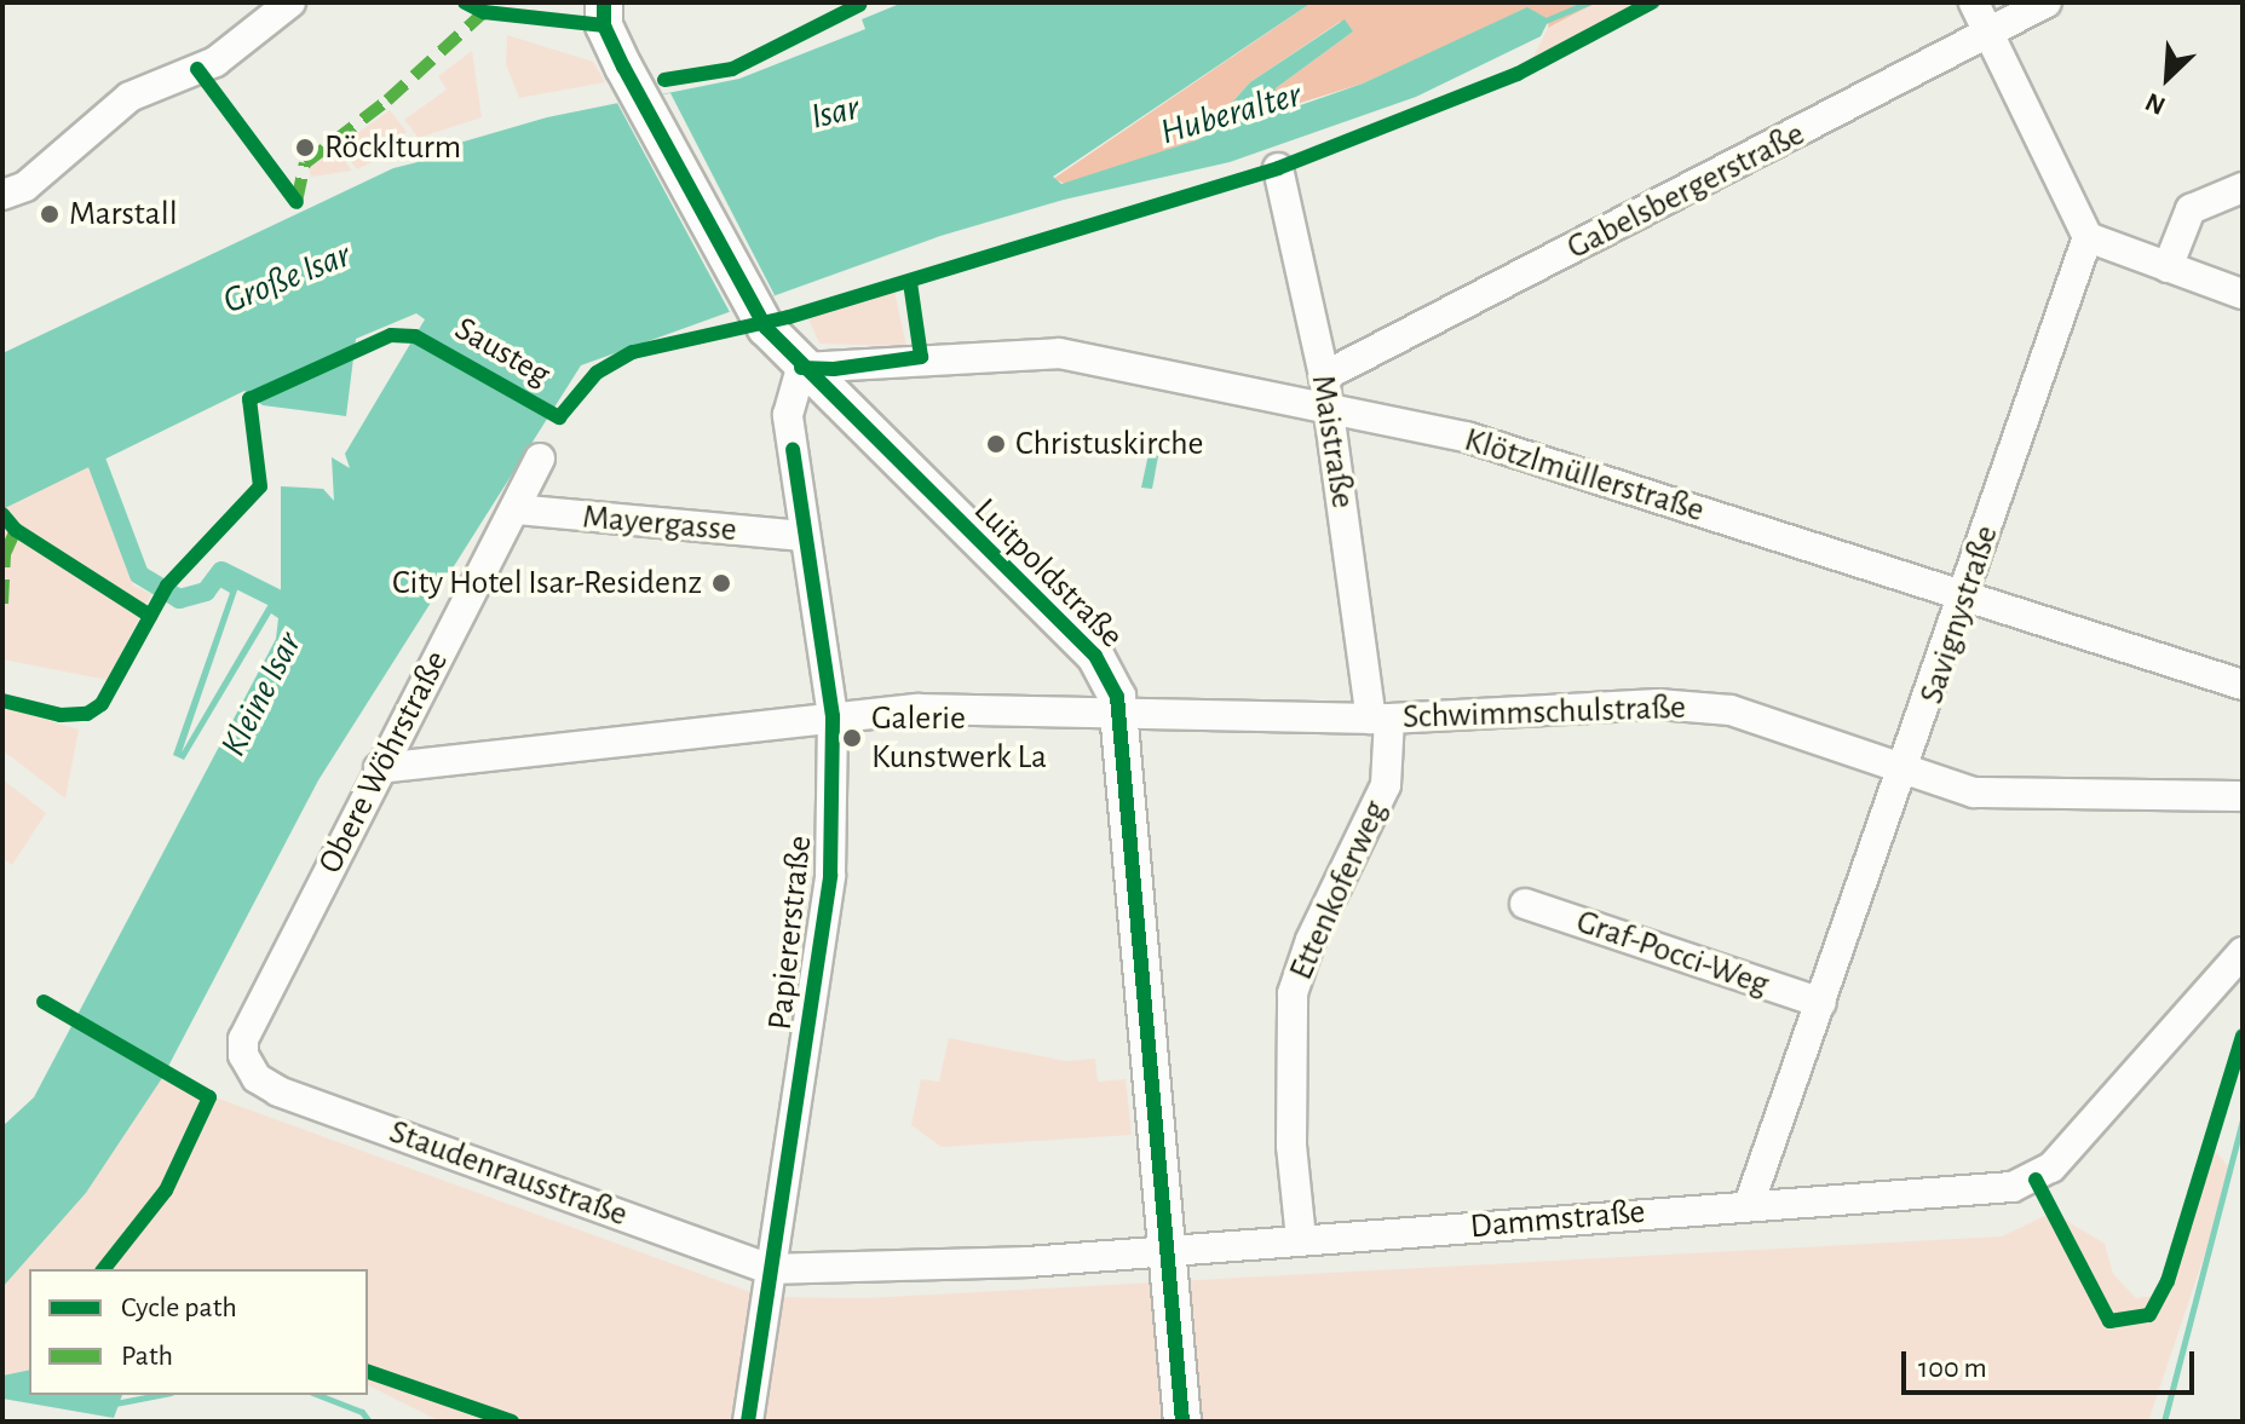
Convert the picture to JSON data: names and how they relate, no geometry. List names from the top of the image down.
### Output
{
  "streets": {
    "main road": ["Luitpoldstraße"],
    "street": [
      "Gabelsbergerstraße",
      "Maistraße",
      "Klötzlmüllerstraße",
      "Mayergasse",
      "Savignystraße",
      "Schwimmschulstraße",
      "Obere Wöhrstraße",
      "Ettenkoferweg",
      "Papiererstraße",
      "Graf-Pocci-Weg",
      "Staudenrausstraße",
      "Dammstraße"
    ],
    "cycle path": ["Sausteg"]
  },
  "crossings": [
    ["Gabelsbergerstraße", "Maistraße"],
    ["Maistraße", "Klötzlmüllerstraße"],
    ["Maistraße", "Schwimmschulstraße"],
    ["Maistraße", "Ettenkoferweg"],
    ["Klötzlmüllerstraße", "Luitpoldstraße"],
    ["Klötzlmüllerstraße", "Savignystraße"],
    ["Klötzlmüllerstraße", "Papiererstraße"],
    ["Mayergasse", "Obere Wöhrstraße"],
    ["Mayergasse", "Papiererstraße"],
    ["Luitpoldstraße", "Schwimmschulstraße"],
    ["Luitpoldstraße", "Papiererstraße"],
    ["Luitpoldstraße", "Dammstraße"],
    ["Savignystraße", "Schwimmschulstraße"],
    ["Savignystraße", "Graf-Pocci-Weg"],
    ["Savignystraße", "Dammstraße"],
    ["Schwimmschulstraße", "Obere Wöhrstraße"],
    ["Schwimmschulstraße", "Ettenkoferweg"],
    ["Schwimmschulstraße", "Papiererstraße"],
    ["Obere Wöhrstraße", "Staudenrausstraße"],
    ["Ettenkoferweg", "Dammstraße"],
    ["Papiererstraße", "Staudenrausstraße"],
    ["Papiererstraße", "Dammstraße"],
    ["Staudenrausstraße", "Dammstraße"]
  ],
  "water": [
    "Isar",
    "Huberalter",
    "Große Isar",
    "Kleine Isar"
  ],
  "places": [
    "Röcklturm",
    "Marstall",
    "Christuskirche",
    "City Hotel Isar-Residenz",
    "Galerie Kunstwerk La"
  ],
  "legend": ["Cycle path", "Path"],
  "scale_bar": "100 m",
  "north": "bottom left"
}
